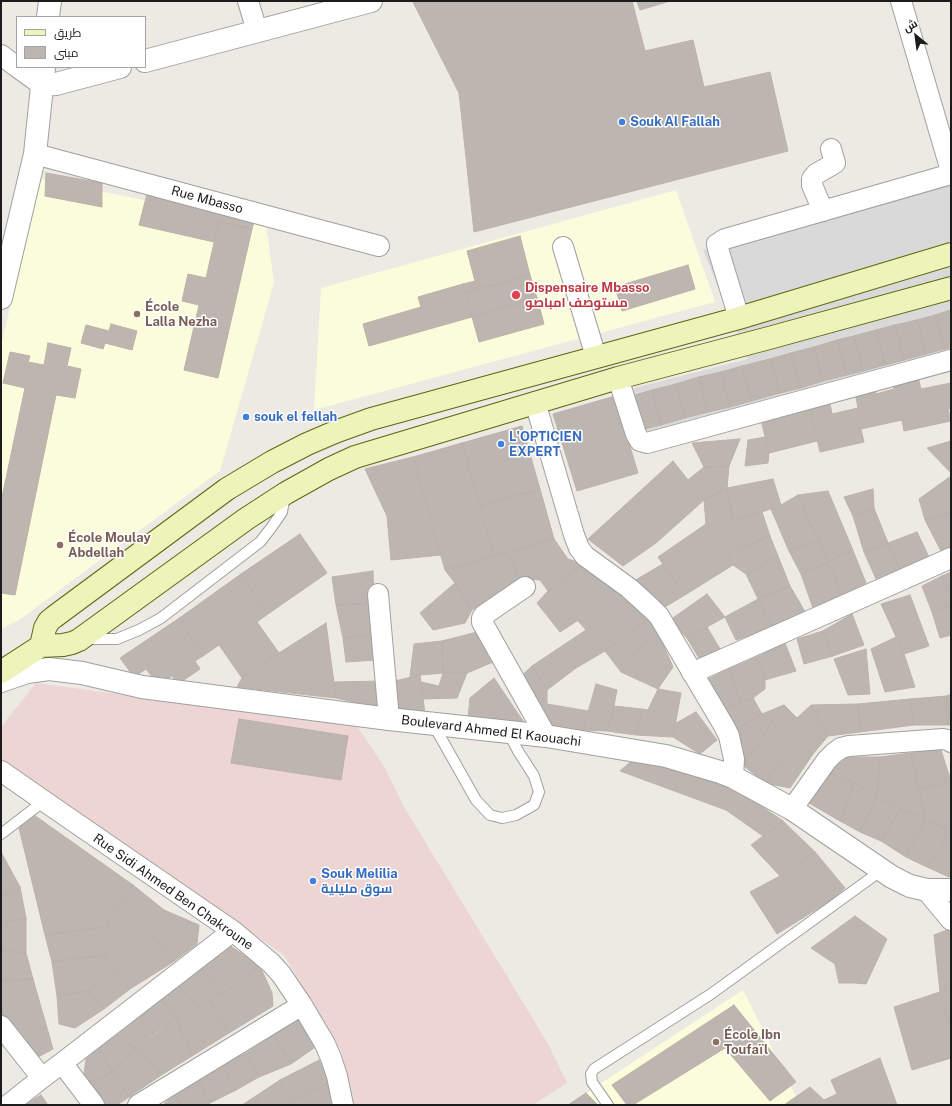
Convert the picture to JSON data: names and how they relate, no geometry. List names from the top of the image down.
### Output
{
  "streets": {
    "street": ["Rue Mbasso", "Boulevard Ahmed El Kaouachi", "Rue Sidi Ahmed Ben Chakroune"]
  },
  "places": [
    "Souk Al Fallah",
    "Dispensaire Mbasso مستوصف امباصو",
    "École Lalla Nezha",
    "souk el fellah",
    "L'OPTICIEN EXPERT",
    "École Moulay Abdellah",
    "Souk Melilia سوق مليلية",
    "École Ibn Toufaïl"
  ],
  "legend": ["طريق", "مبنى"],
  "north": "top left"
}
